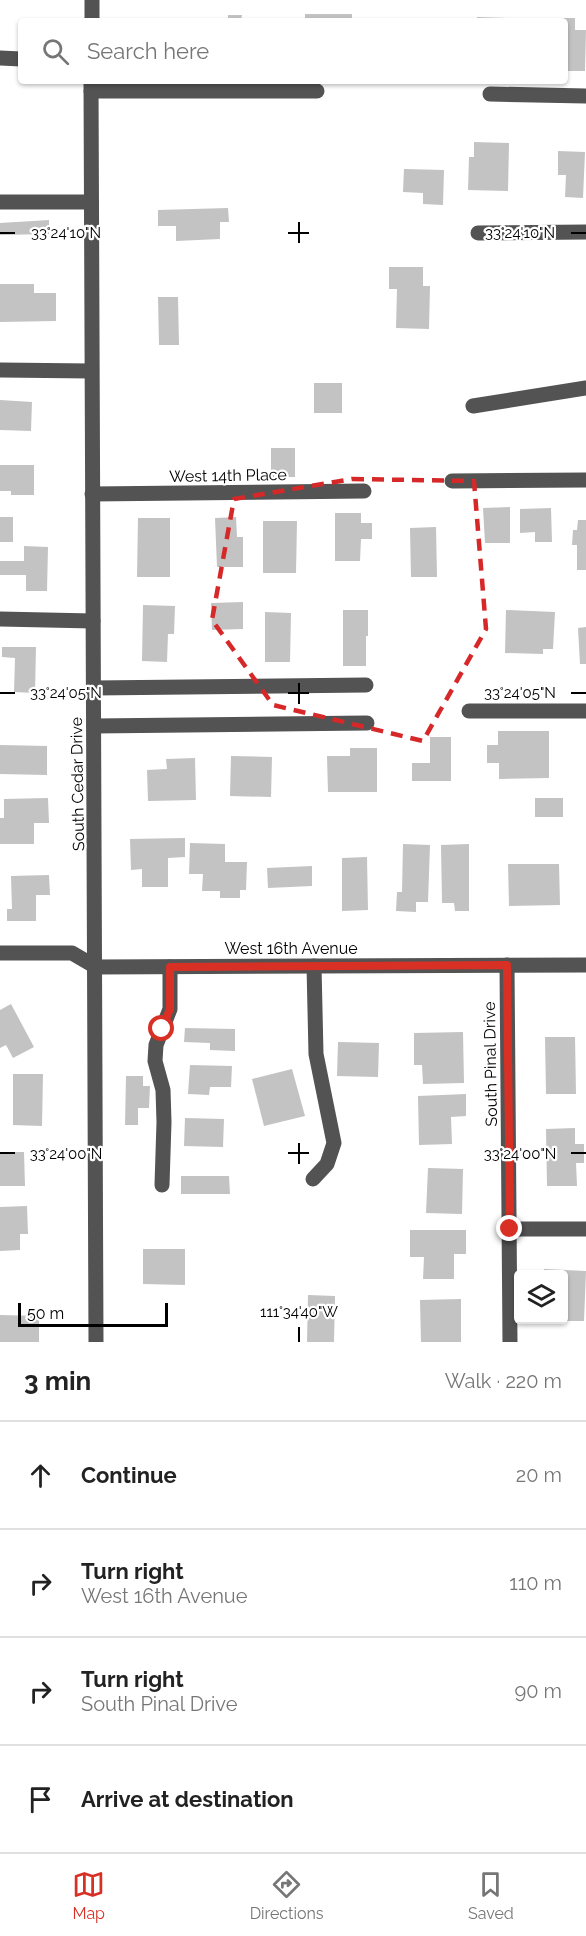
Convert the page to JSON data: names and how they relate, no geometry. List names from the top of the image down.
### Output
{
  "streets": {
    "street": [
      "West 14th Place",
      "South Cedar Drive",
      "West 16th Avenue",
      "South Pinal Drive"
    ]
  },
  "crossings": [
    ["West 14th Place", "South Cedar Drive"],
    ["South Cedar Drive", "West 16th Avenue"],
    ["West 16th Avenue", "South Pinal Drive"]
  ],
  "scale_bar": "50 m",
  "page": {
    "search": "Search here",
    "scale": "50 m",
    "heading": ["3 min", "Walk · 220 m"],
    "list": [
      ["Continue", "20 m"],
      ["Turn right", "West 16th Avenue", "110 m"],
      ["Turn right", "South Pinal Drive", "90 m"],
      "Arrive at destination"
    ],
    "nav": ["Map", "Directions", "Saved"]
  },
  "coordinates": [
    "33°24'10\"N",
    "33°24'05\"N",
    "33°24'00\"N",
    "111°34'40\"W"
  ]
}
